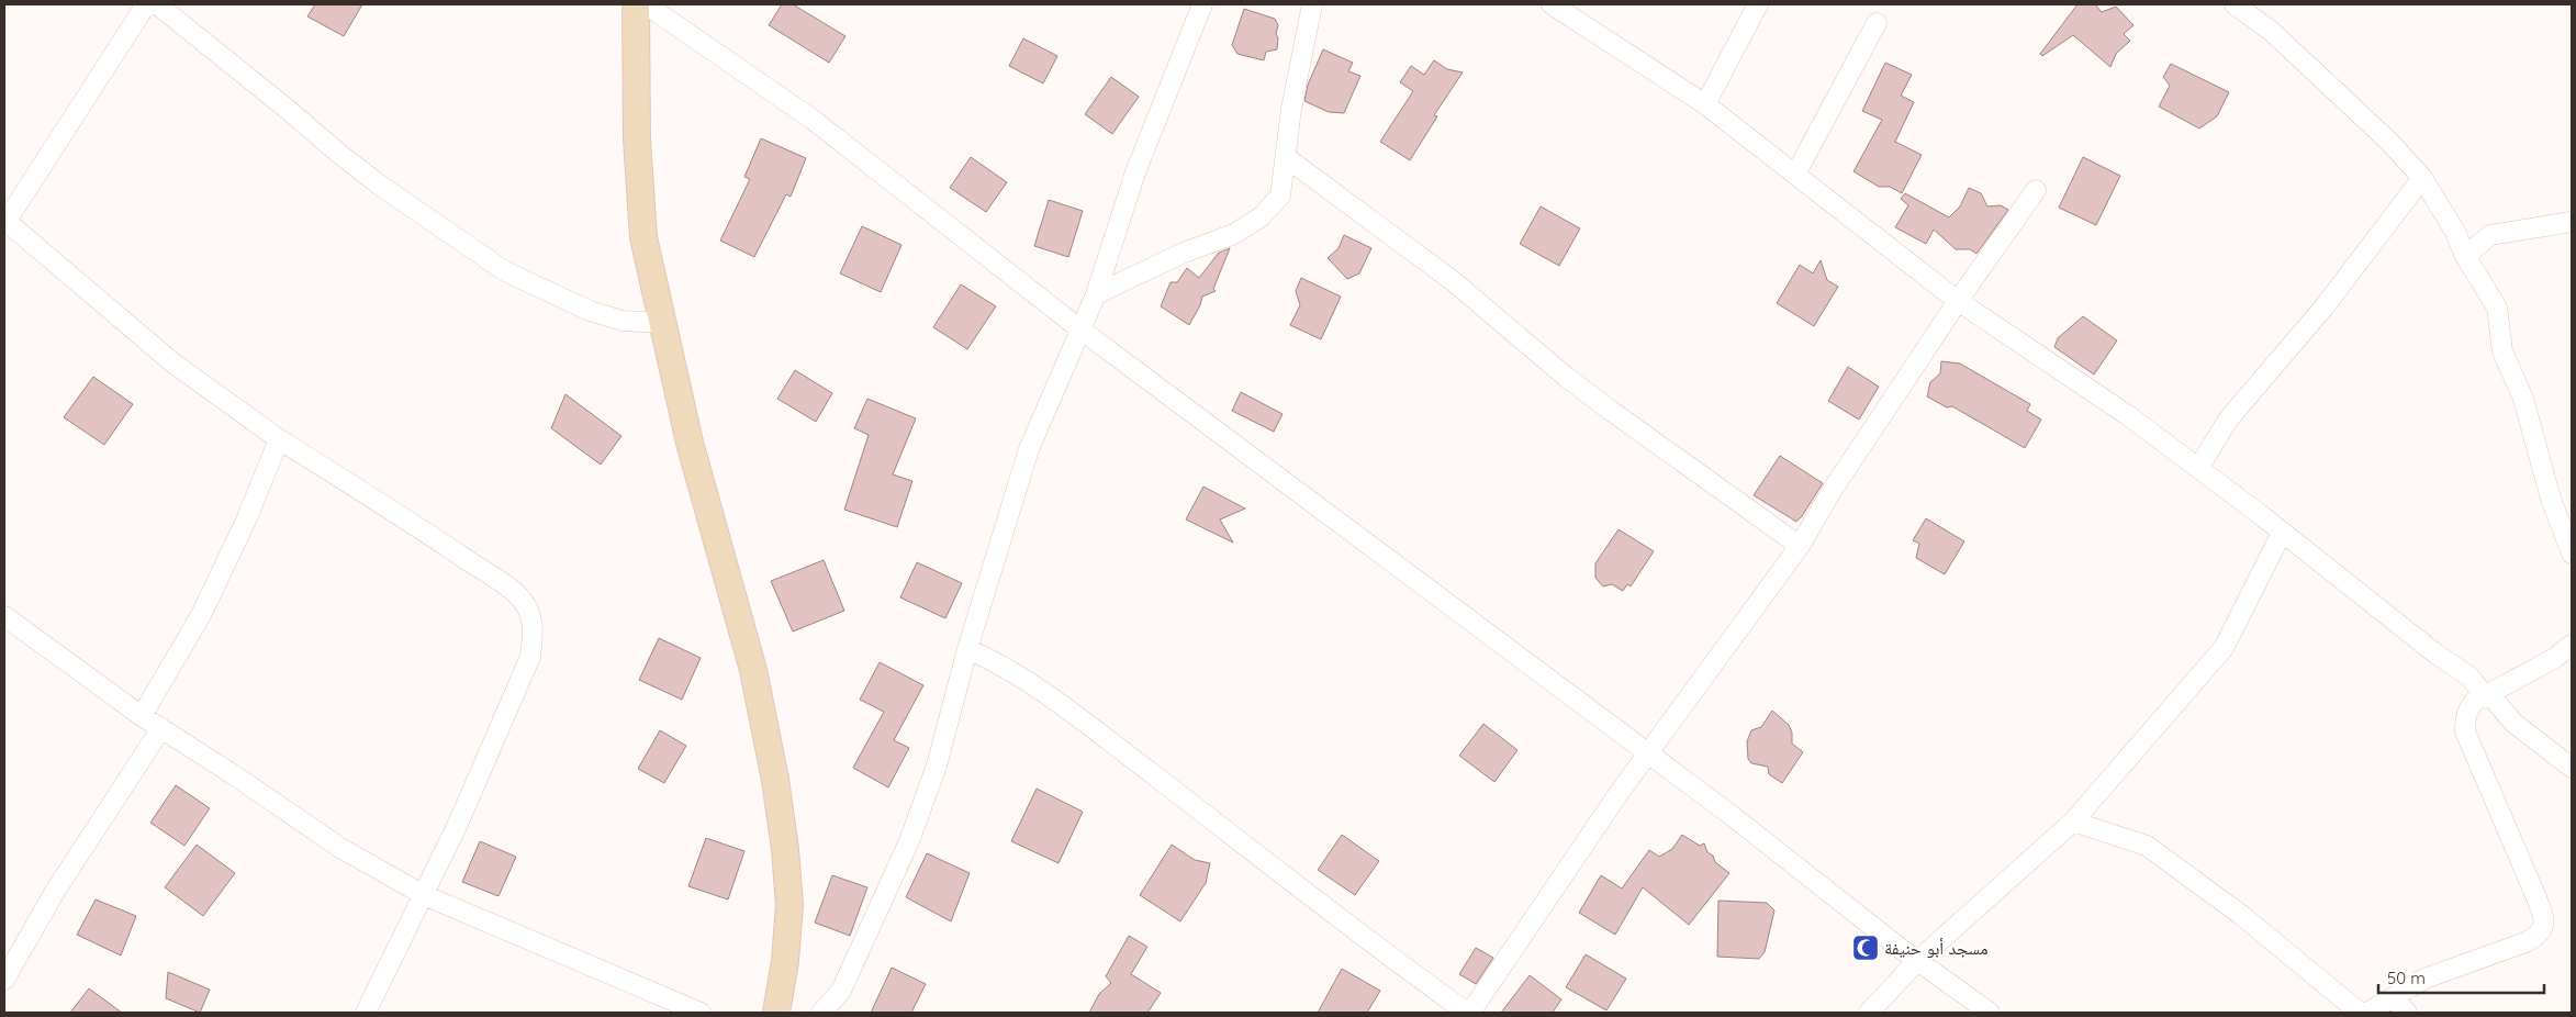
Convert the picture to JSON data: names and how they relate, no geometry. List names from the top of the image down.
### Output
{
  "places": {
    "mosque": ["مسجد أبو حنيفة"]
  },
  "scale_bar": "50 m"
}
